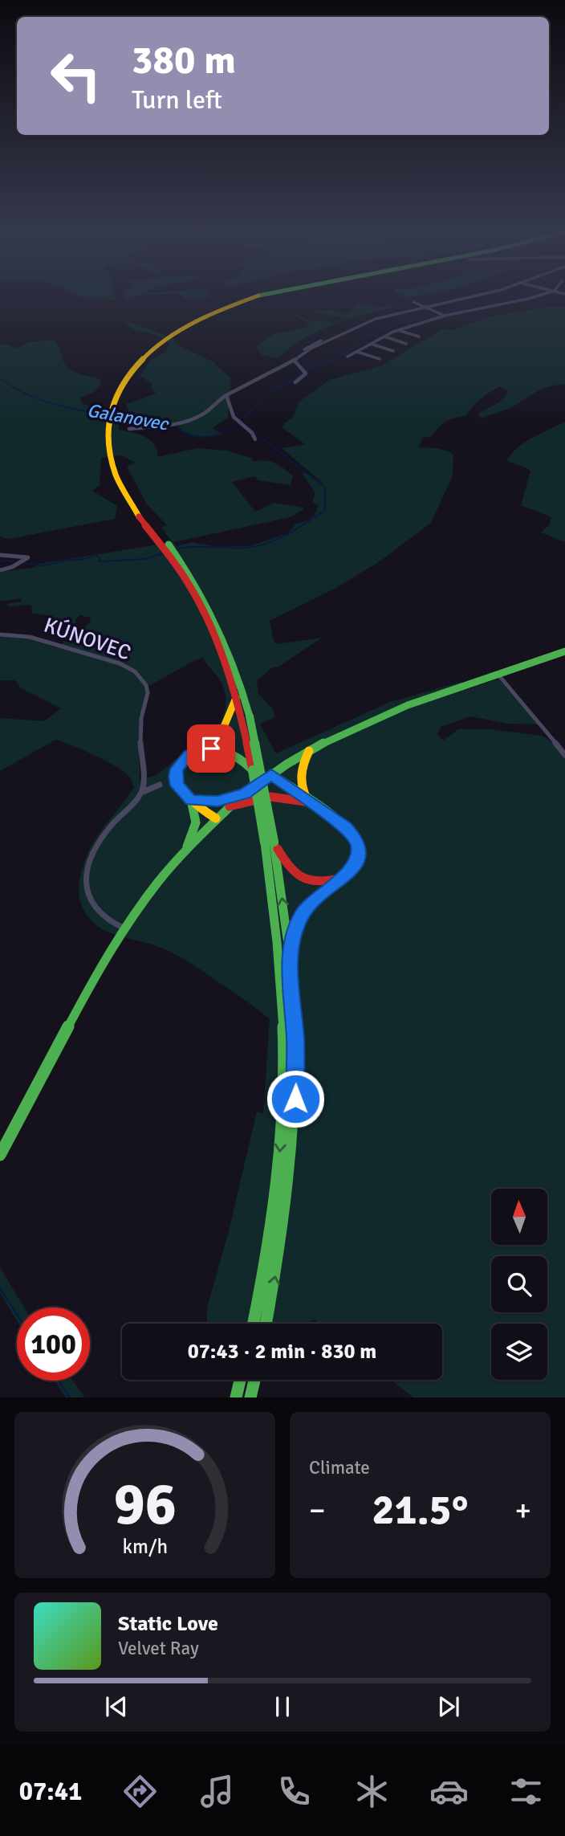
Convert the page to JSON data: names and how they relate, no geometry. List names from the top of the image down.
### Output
{
  "streets": {
    "street": ["KÚNOVEC"]
  },
  "water": ["Galanovec"],
  "north": "top",
  "page": {
    "turn": ["380 m", "Turn left"],
    "limit": "100",
    "trip": "07:43 · 2 min · 830 m",
    "tile": "Climate",
    "heat": ["−", "21.5°", "+"],
    "song": ["Static Love", "Velvet Ray"],
    "tabs": "07:41",
    "gauge": ["96", "km/h"]
  }
}
